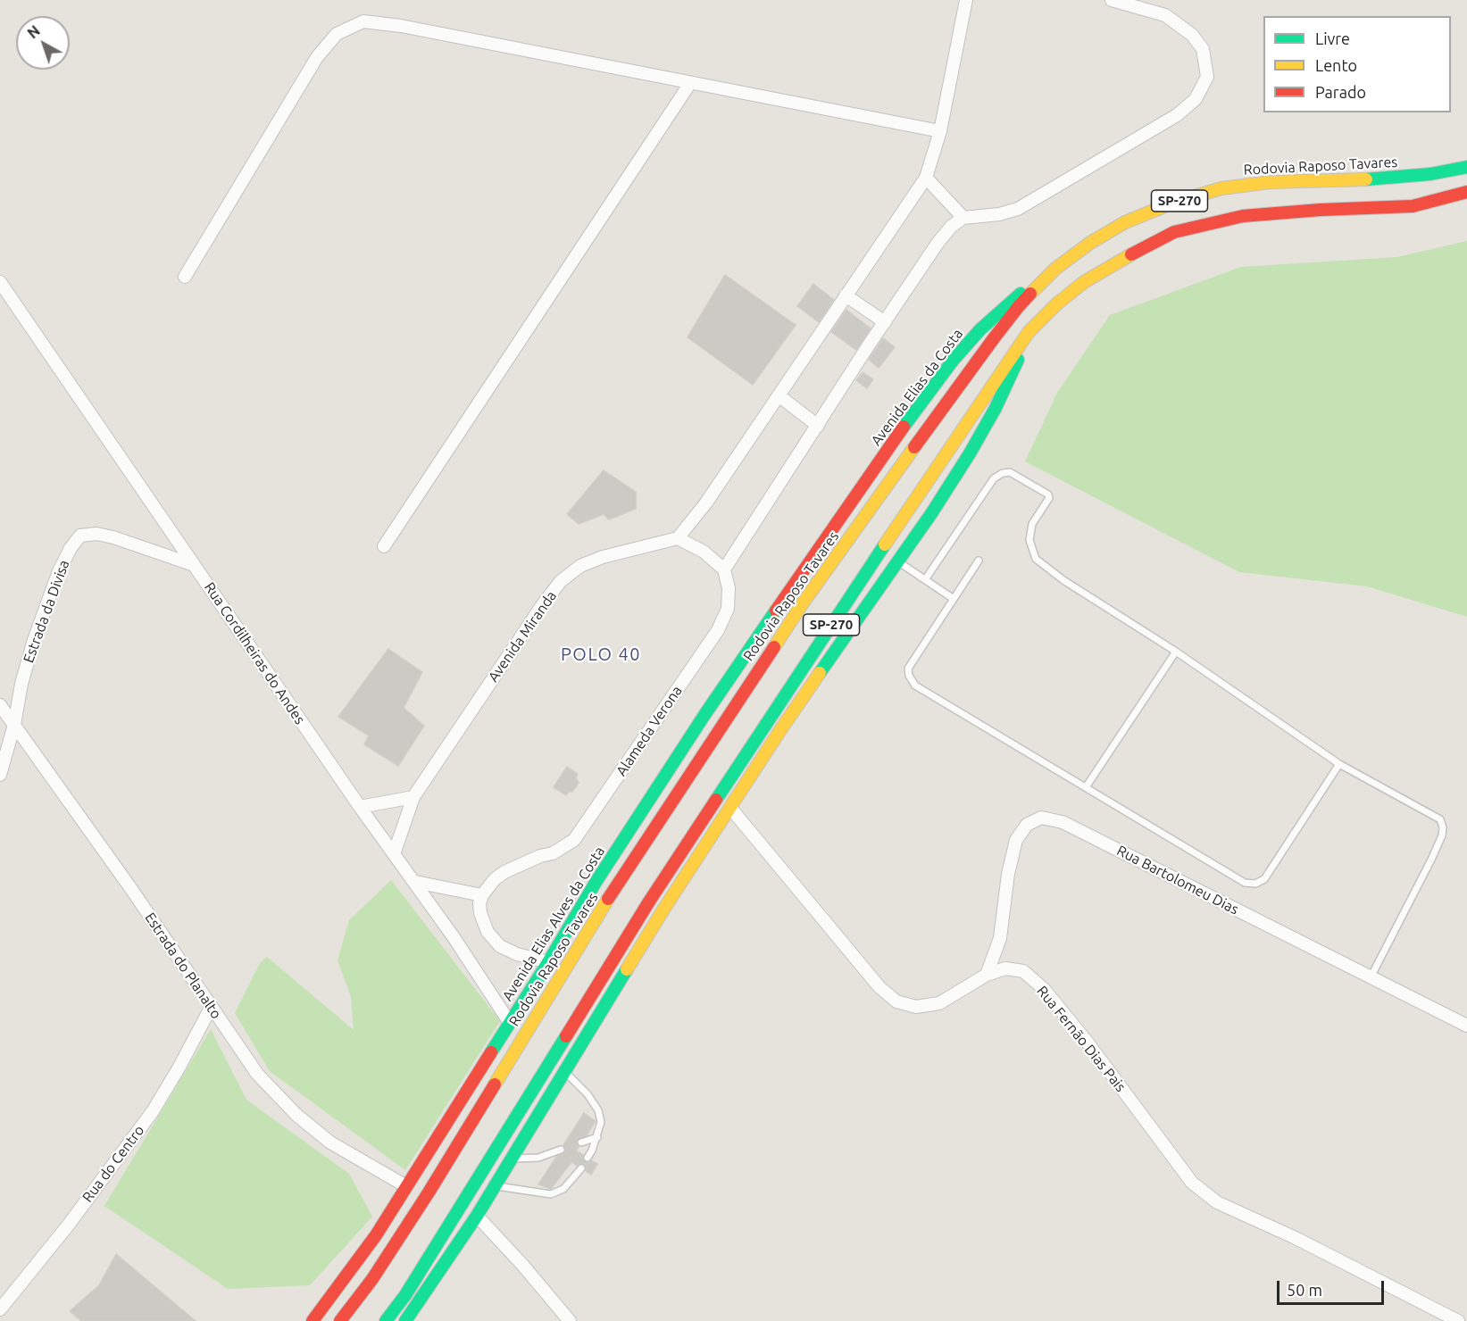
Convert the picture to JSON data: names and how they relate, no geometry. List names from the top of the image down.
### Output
{
  "streets": {
    "main road": [
      "Rodovia Raposo Tavares",
      "SP-270",
      "Avenida Elias da Costa",
      "Avenida Elias Alves da Costa"
    ],
    "street": [
      "Estrada da Divisa",
      "Avenida Miranda",
      "Rua Cordilheiras do Andes",
      "Alameda Verona",
      "Rua Bartolomeu Dias",
      "Estrada do Planalto",
      "Rua Fernão Dias Pais",
      "Rua do Centro"
    ]
  },
  "crossings": [
    ["Rodovia Raposo Tavares", "Avenida Elias da Costa"],
    ["Avenida Elias da Costa", "Avenida Elias Alves da Costa"],
    ["Estrada da Divisa", "Rua Cordilheiras do Andes"],
    ["Estrada da Divisa", "Estrada do Planalto"],
    ["Avenida Miranda", "Rua Cordilheiras do Andes"],
    ["Rua Cordilheiras do Andes", "Avenida Elias Alves da Costa"],
    ["Rua Bartolomeu Dias", "Rua Fernão Dias Pais"],
    ["Avenida Elias Alves da Costa", "Estrada do Planalto"],
    ["Estrada do Planalto", "Rua do Centro"]
  ],
  "districts": ["POLO 40"],
  "legend": ["Livre", "Lento", "Parado"],
  "scale_bar": "50 m",
  "north": "top left"
}
